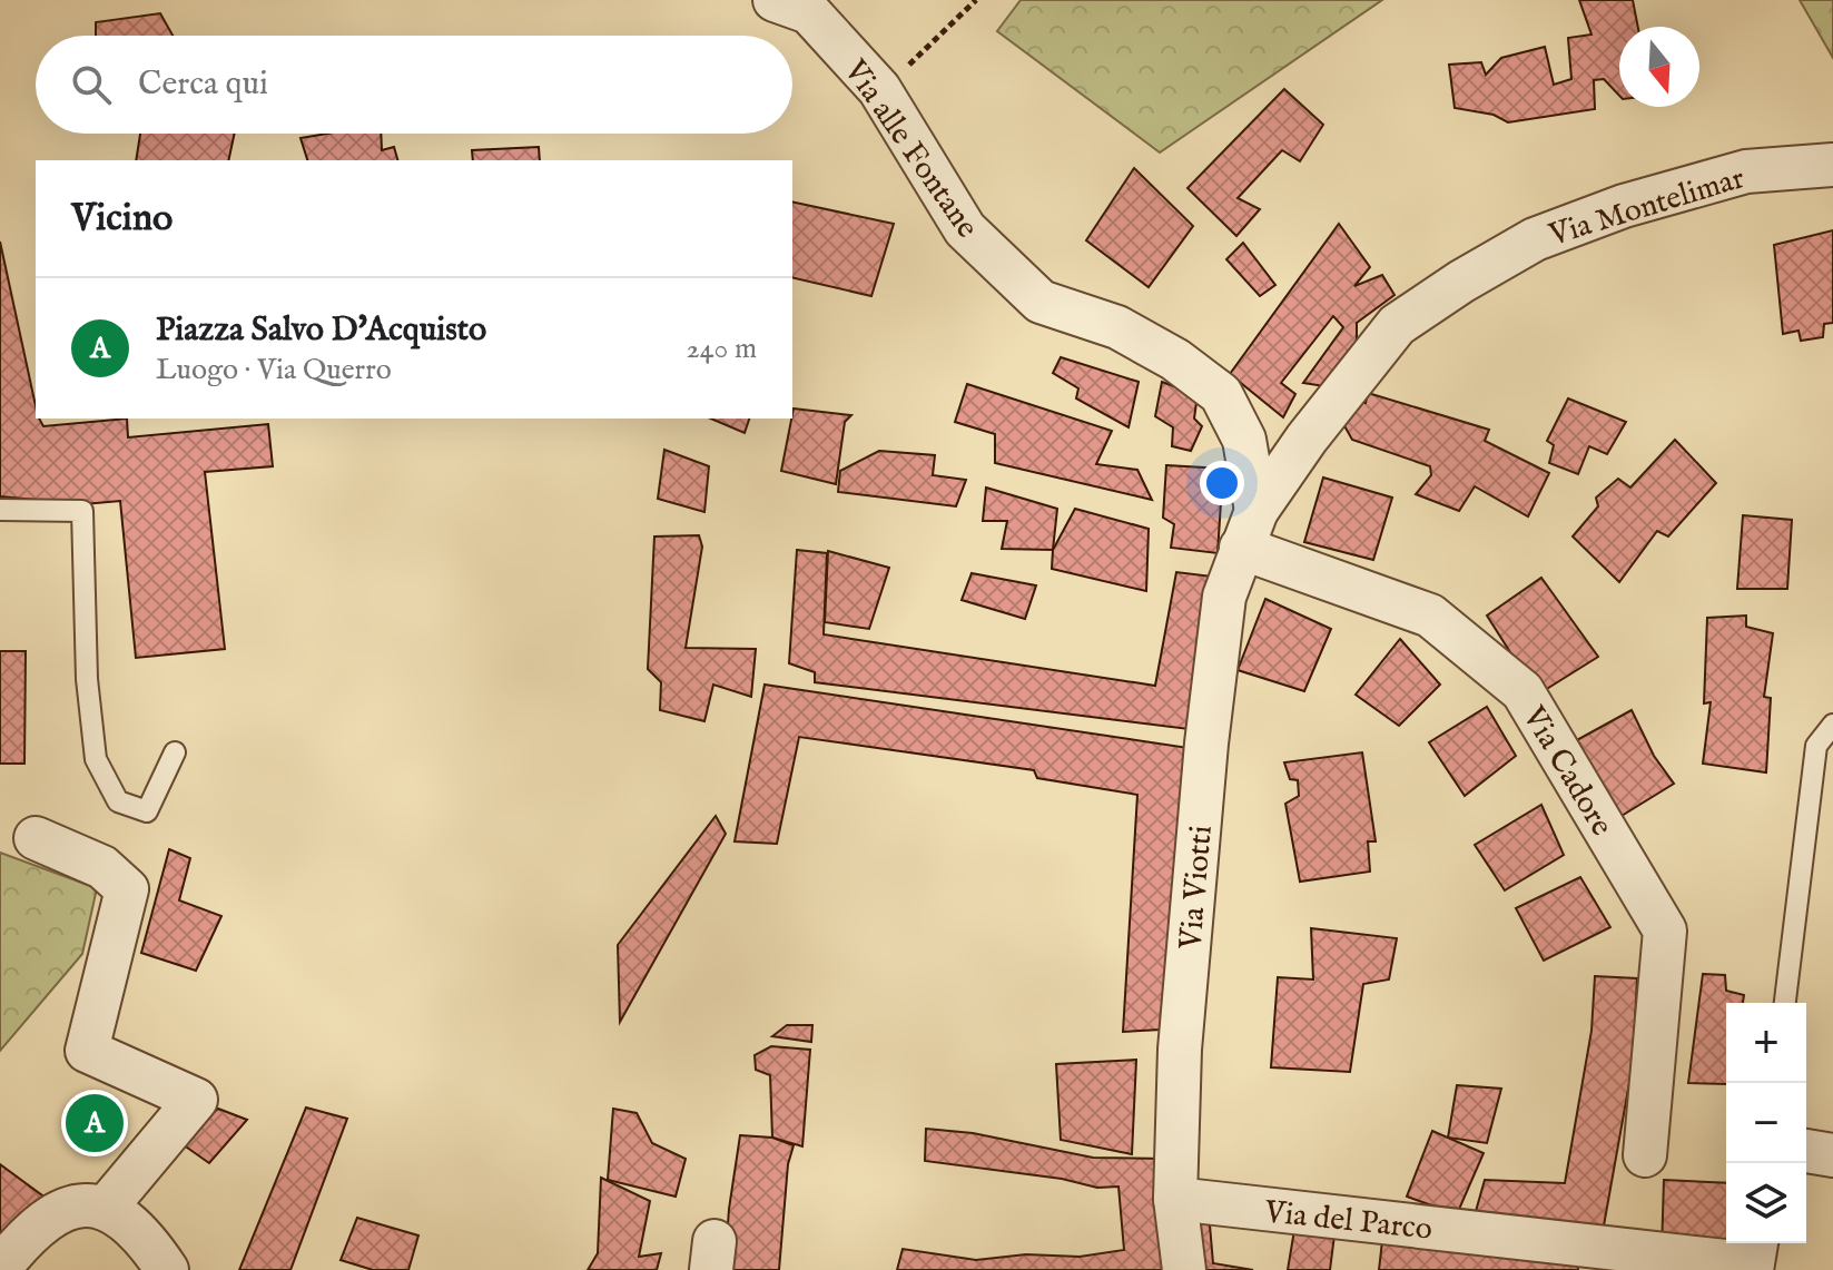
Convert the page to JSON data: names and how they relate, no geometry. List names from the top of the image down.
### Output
{
  "streets": {
    "street": [
      "Via alle Fontane",
      "Via Montelimar",
      "Via Cadore",
      "Via Viotti",
      "Via del Parco"
    ]
  },
  "crossings": [
    ["Via alle Fontane", "Via Montelimar"],
    ["Via alle Fontane", "Via Cadore"],
    ["Via alle Fontane", "Via Viotti"],
    ["Via Montelimar", "Via Cadore"],
    ["Via Montelimar", "Via Viotti"],
    ["Via Cadore", "Via Viotti"],
    ["Via Viotti", "Via del Parco"]
  ],
  "north": "bottom",
  "page": {
    "search": "Cerca qui",
    "heading": "Vicino",
    "list": [
      {
        "mark": "A",
        "name": "Piazza Salvo D'Acquisto",
        "note": "Luogo · Via Querro",
        "value": "240 m"
      }
    ],
    "map_buttons": ["+", "−"],
    "pins": "A"
  }
}
